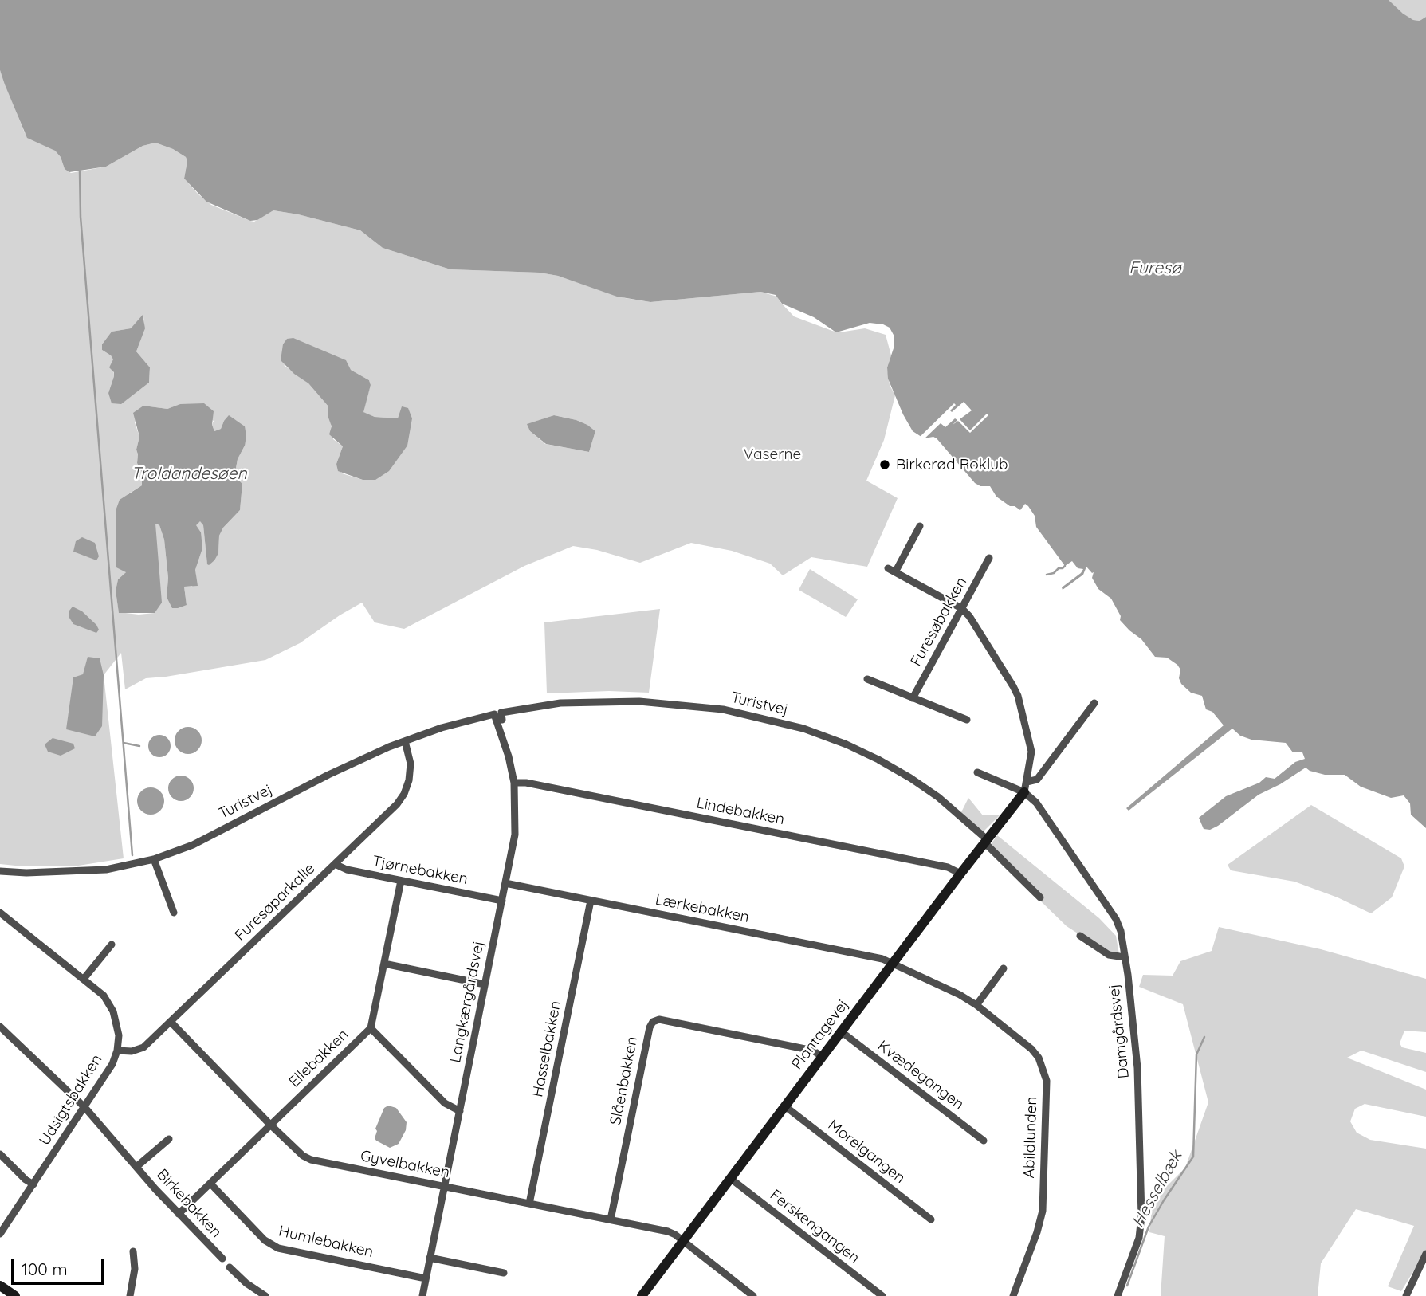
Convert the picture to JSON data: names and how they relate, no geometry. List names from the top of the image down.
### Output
{
  "streets": {
    "street": [
      "Furesøbakken",
      "Turistvej",
      "Lindebakken",
      "Tjørnebakken",
      "Furesøparkalle",
      "Lærkebakken",
      "Langkærgårdsvej",
      "Damgårdsvej",
      "Plantagevej",
      "Hasselbakken",
      "Ellebakken",
      "Kvædegangen",
      "Slåenbakken",
      "Udsigtsbakken",
      "Abildlunden",
      "Morelgangen",
      "Gyvelbakken",
      "Birkebakken",
      "Ferskengangen",
      "Humlebakken"
    ]
  },
  "crossings": [
    ["Furesøbakken", "Plantagevej"],
    ["Turistvej", "Furesøparkalle"],
    ["Turistvej", "Langkærgårdsvej"],
    ["Turistvej", "Plantagevej"],
    ["Lindebakken", "Langkærgårdsvej"],
    ["Lindebakken", "Plantagevej"],
    ["Tjørnebakken", "Furesøparkalle"],
    ["Tjørnebakken", "Langkærgårdsvej"],
    ["Tjørnebakken", "Ellebakken"],
    ["Furesøparkalle", "Udsigtsbakken"],
    ["Furesøparkalle", "Gyvelbakken"],
    ["Lærkebakken", "Langkærgårdsvej"],
    ["Lærkebakken", "Plantagevej"],
    ["Lærkebakken", "Hasselbakken"],
    ["Lærkebakken", "Abildlunden"],
    ["Langkærgårdsvej", "Gyvelbakken"],
    ["Langkærgårdsvej", "Humlebakken"],
    ["Damgårdsvej", "Plantagevej"],
    ["Plantagevej", "Kvædegangen"],
    ["Plantagevej", "Slåenbakken"],
    ["Plantagevej", "Abildlunden"],
    ["Plantagevej", "Morelgangen"],
    ["Plantagevej", "Gyvelbakken"],
    ["Plantagevej", "Ferskengangen"],
    ["Hasselbakken", "Gyvelbakken"],
    ["Ellebakken", "Gyvelbakken"],
    ["Ellebakken", "Birkebakken"],
    ["Ellebakken", "Humlebakken"],
    ["Slåenbakken", "Gyvelbakken"],
    ["Udsigtsbakken", "Birkebakken"]
  ],
  "water": ["Furesø", "Troldandesøen", "Hesselbæk"],
  "parks": ["Vaserne"],
  "places": ["Birkerød Roklub"],
  "scale_bar": "100 m"
}
